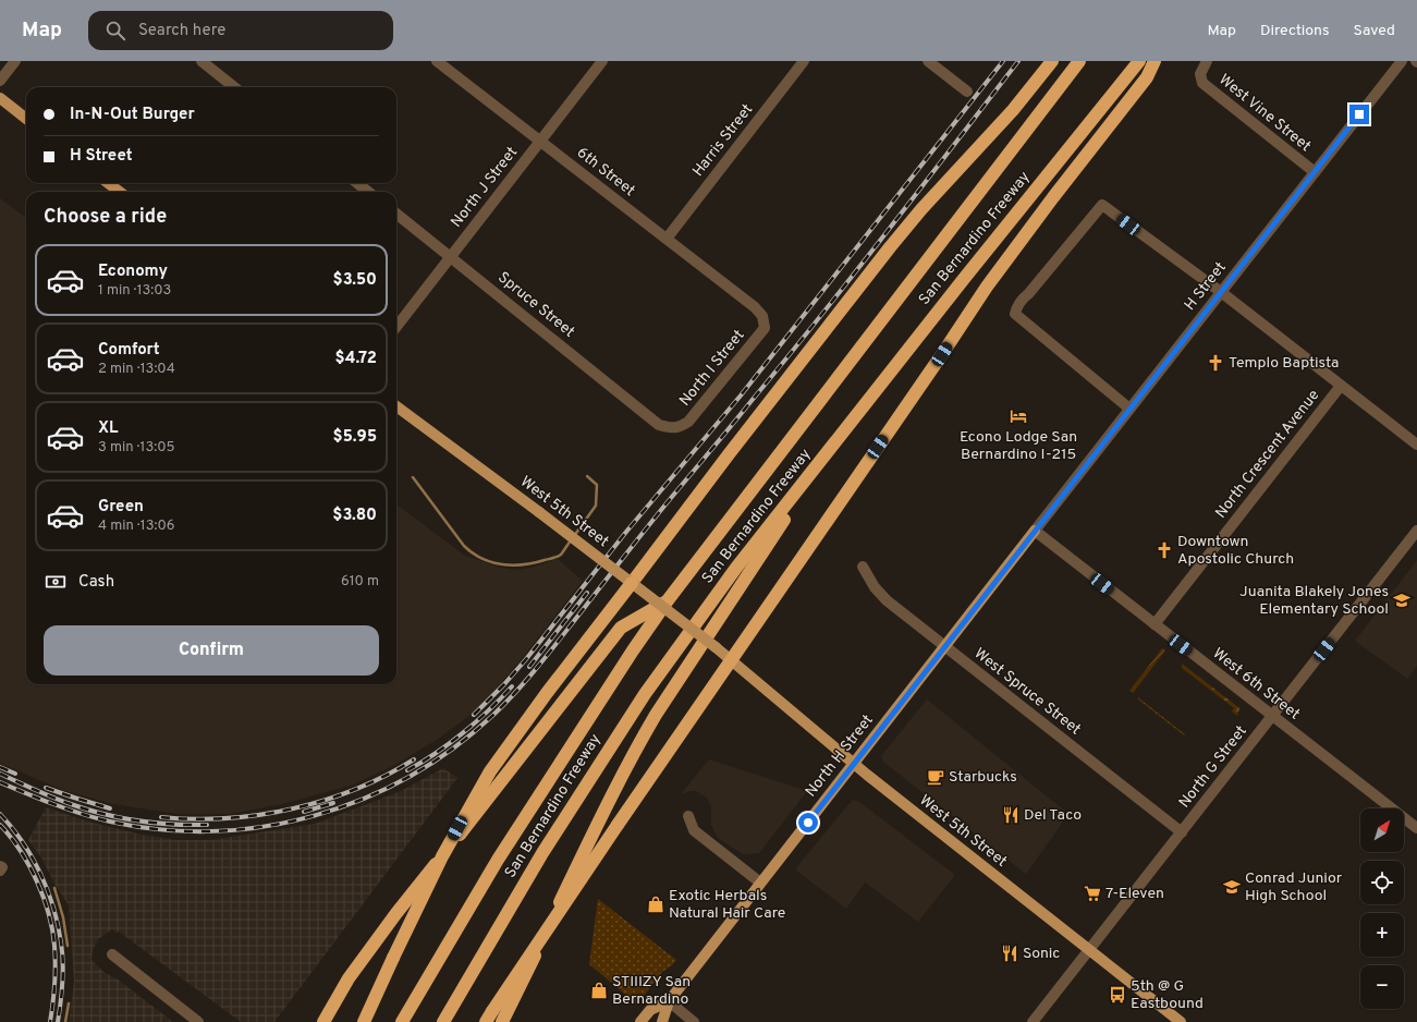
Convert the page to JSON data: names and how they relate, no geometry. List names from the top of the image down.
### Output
{
  "streets": {
    "highway": ["San Bernardino Freeway"],
    "main road": ["West 5th Street", "North H Street"],
    "street": [
      "West Vine Street",
      "Harris Street",
      "6th Street",
      "North J Street",
      "H Street",
      "Spruce Street",
      "North I Street",
      "North Crescent Avenue",
      "West 6th Street",
      "West Spruce Street",
      "North G Street"
    ]
  },
  "crossings": [
    ["West Vine Street", "H Street"],
    ["Harris Street", "6th Street"],
    ["6th Street", "North J Street"],
    ["6th Street", "North I Street"],
    ["North J Street", "Spruce Street"],
    ["H Street", "West 6th Street"],
    ["H Street", "North H Street"],
    ["Spruce Street", "North I Street"],
    ["North Crescent Avenue", "West 6th Street"],
    ["West 5th Street", "North H Street"],
    ["West 5th Street", "North G Street"],
    ["West 6th Street", "North H Street"],
    ["West 6th Street", "North G Street"],
    ["West Spruce Street", "North H Street"],
    ["West Spruce Street", "North G Street"]
  ],
  "places": {
    "church": ["Templo Baptista", "Downtown Apostolic Church"],
    "hotel": ["Econo Lodge San Bernardino I-215"],
    "school or university": ["Juanita Blakely Jones Elementary School", "Conrad Junior High School"],
    "cafe": ["Starbucks"],
    "restaurant": ["Del Taco", "Sonic"],
    "supermarket": ["7-Eleven"],
    "shop": ["Exotic Herbals Natural Hair Care", "STIIIZY San Bernardino"],
    "bus stop": ["5th @ G Eastbound"]
  },
  "north": "top right",
  "page": {
    "header": "Map",
    "search": "Search here",
    "nav": ["Map", "Directions", "Saved"],
    "banner": ["In-N-Out Burger", "H Street"],
    "heading": "Choose a ride",
    "list": [
      {
        "name": "Economy",
        "note": "1 min · 13:03",
        "value": "$3.50"
      },
      {
        "name": "Comfort",
        "note": "2 min · 13:04",
        "value": "$4.72"
      },
      {
        "name": "XL",
        "note": "3 min · 13:05",
        "value": "$5.95"
      },
      {
        "name": "Green",
        "note": "4 min · 13:06",
        "value": "$3.80"
      }
    ],
    "pay": ["Cash", "610 m"],
    "buttons": "Confirm",
    "map_buttons": ["+", "−"]
  }
}
